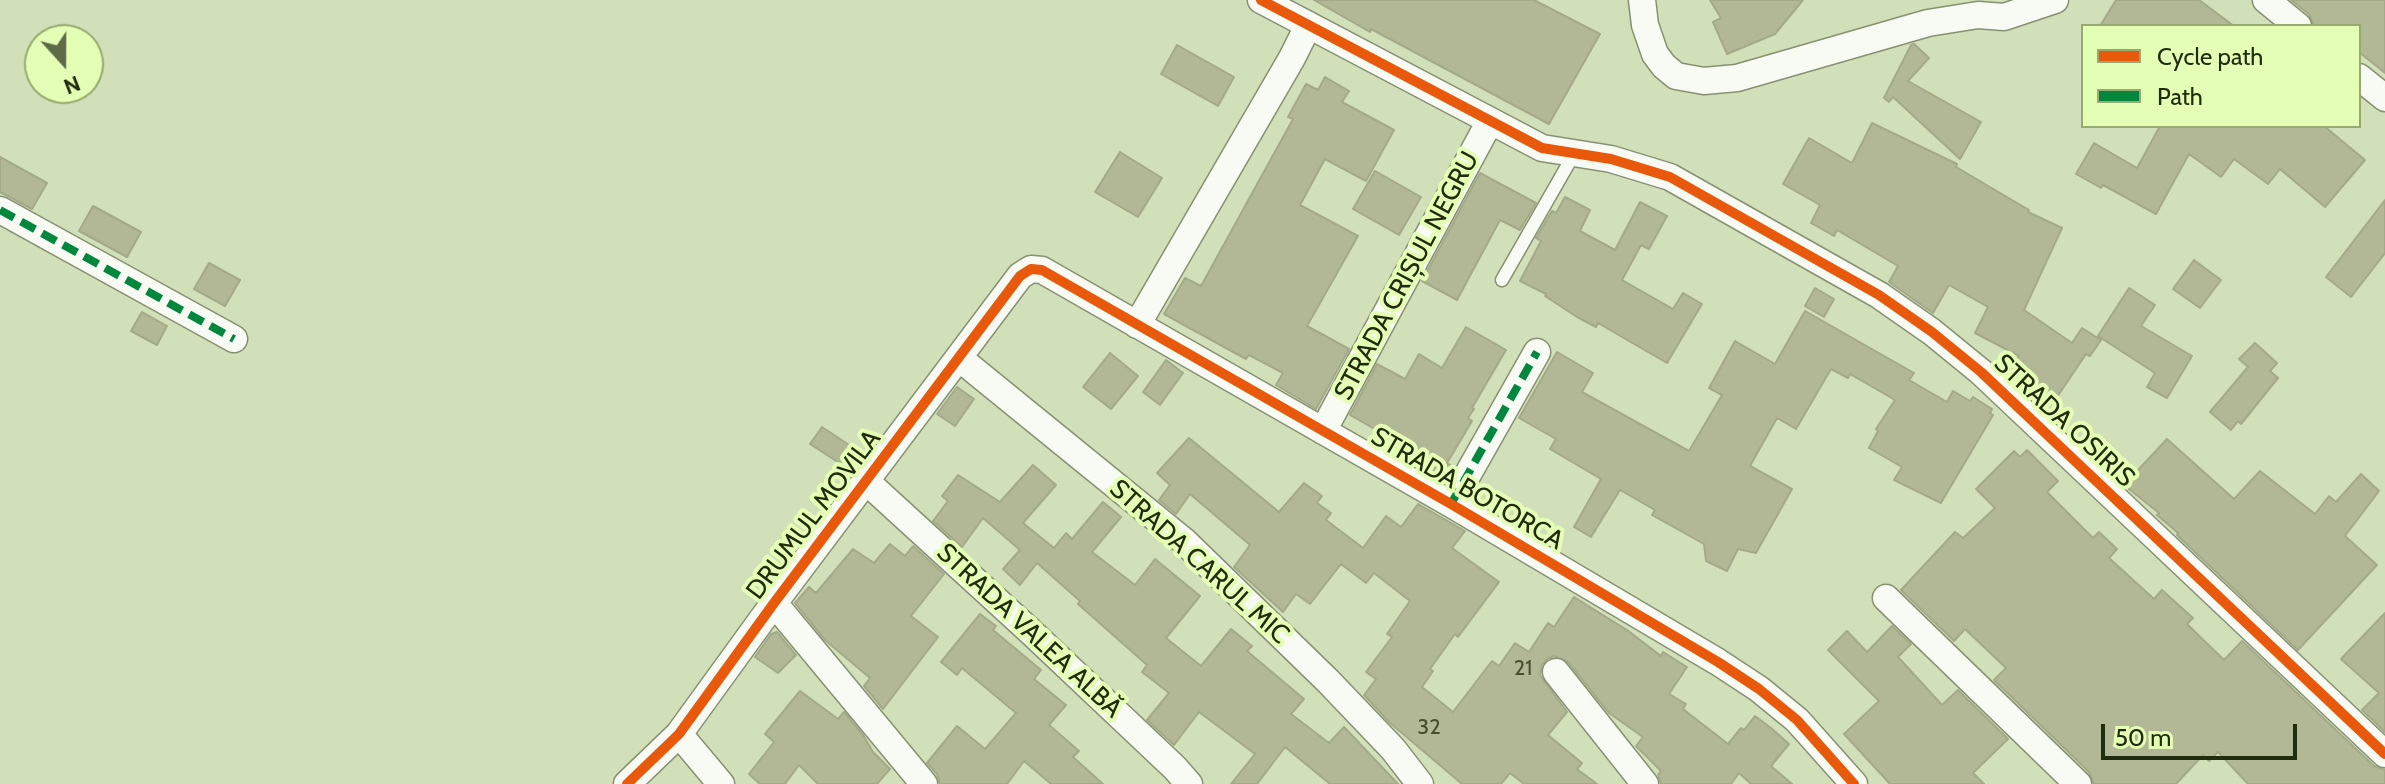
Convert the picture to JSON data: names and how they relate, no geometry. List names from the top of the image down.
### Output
{
  "streets": {
    "street": [
      "STRADA CRIȘUL NEGRU",
      "STRADA OSIRIS",
      "STRADA BOTORCA",
      "DRUMUL MOVILA",
      "STRADA CARUL MIC",
      "STRADA VALEA ALBĂ"
    ]
  },
  "crossings": [
    ["STRADA CRIȘUL NEGRU", "STRADA OSIRIS"],
    ["STRADA CRIȘUL NEGRU", "STRADA BOTORCA"],
    ["STRADA BOTORCA", "DRUMUL MOVILA"],
    ["DRUMUL MOVILA", "STRADA CARUL MIC"],
    ["DRUMUL MOVILA", "STRADA VALEA ALBĂ"]
  ],
  "house_numbers": ["21", "32"],
  "legend": ["Cycle path", "Path"],
  "scale_bar": "50 m",
  "north": "bottom"
}
